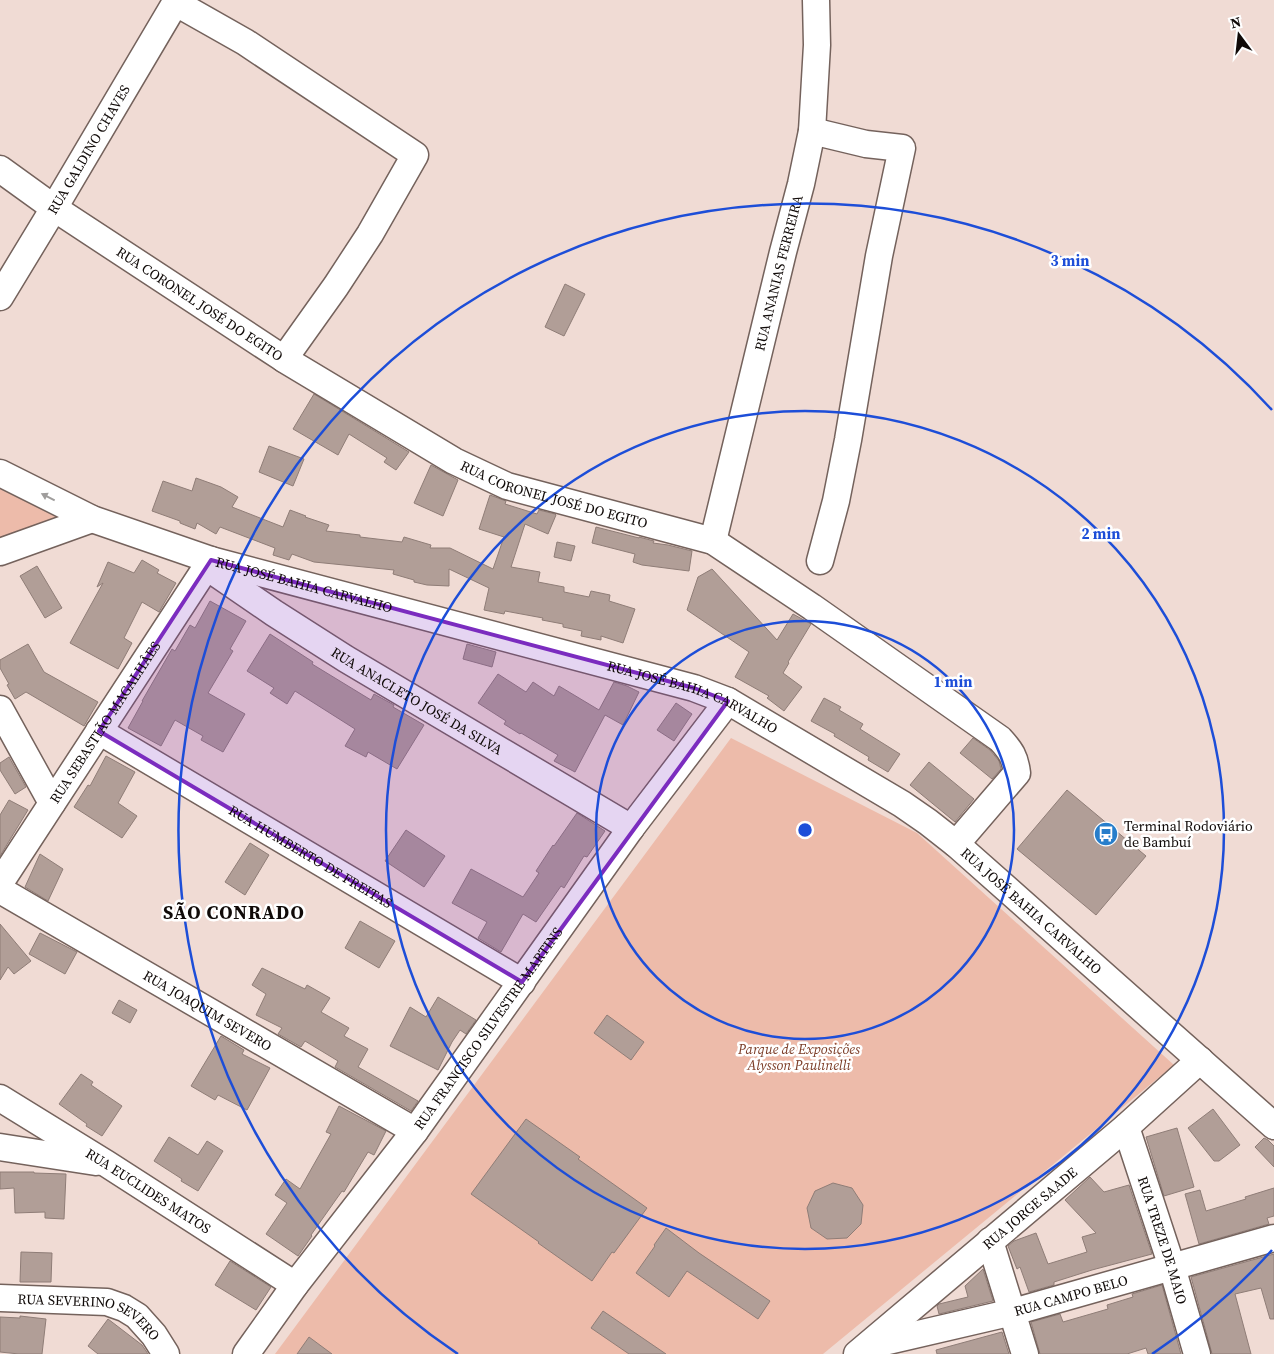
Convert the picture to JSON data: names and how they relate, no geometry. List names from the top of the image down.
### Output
{
  "streets": {
    "street": [
      "RUA GALDINO CHAVES",
      "RUA ANANIAS FERREIRA",
      "RUA CORONEL JOSÉ DO EGITO",
      "RUA JOSÉ BAHIA CARVALHO",
      "RUA ANACLETO JOSÉ DA SILVA",
      "RUA SEBASTIÃO MAGALHÂES",
      "RUA HUMBERTO DE FREITAS",
      "RUA JOAQUIM SEVERO",
      "RUA FRANCISCO SILVESTRE MARTINS",
      "RUA EUCLIDES MATOS",
      "RUA JORGE SAADE",
      "RUA TREZE DE MAIO",
      "RUA CAMPO BELO",
      "RUA SEVERINO SEVERO"
    ]
  },
  "crossings": [
    ["RUA GALDINO CHAVES", "RUA CORONEL JOSÉ DO EGITO"],
    ["RUA ANANIAS FERREIRA", "RUA CORONEL JOSÉ DO EGITO"],
    ["RUA CORONEL JOSÉ DO EGITO", "RUA JOSÉ BAHIA CARVALHO"],
    ["RUA JOSÉ BAHIA CARVALHO", "RUA ANACLETO JOSÉ DA SILVA"],
    ["RUA JOSÉ BAHIA CARVALHO", "RUA SEBASTIÃO MAGALHÂES"],
    ["RUA JOSÉ BAHIA CARVALHO", "RUA FRANCISCO SILVESTRE MARTINS"],
    ["RUA JOSÉ BAHIA CARVALHO", "RUA JORGE SAADE"],
    ["RUA ANACLETO JOSÉ DA SILVA", "RUA SEBASTIÃO MAGALHÂES"],
    ["RUA ANACLETO JOSÉ DA SILVA", "RUA FRANCISCO SILVESTRE MARTINS"],
    ["RUA SEBASTIÃO MAGALHÂES", "RUA HUMBERTO DE FREITAS"],
    ["RUA HUMBERTO DE FREITAS", "RUA FRANCISCO SILVESTRE MARTINS"],
    ["RUA JOAQUIM SEVERO", "RUA FRANCISCO SILVESTRE MARTINS"],
    ["RUA FRANCISCO SILVESTRE MARTINS", "RUA EUCLIDES MATOS"],
    ["RUA JORGE SAADE", "RUA TREZE DE MAIO"],
    ["RUA JORGE SAADE", "RUA CAMPO BELO"],
    ["RUA TREZE DE MAIO", "RUA CAMPO BELO"]
  ],
  "districts": ["SÃO CONRADO"],
  "parks": ["Parque de Exposições Alysson Paulinelli"],
  "places": {
    "bus stop": ["Terminal Rodoviário de Bambuí"]
  },
  "north": "top",
  "rings": ["3 min", "2 min", "1 min"]
}
